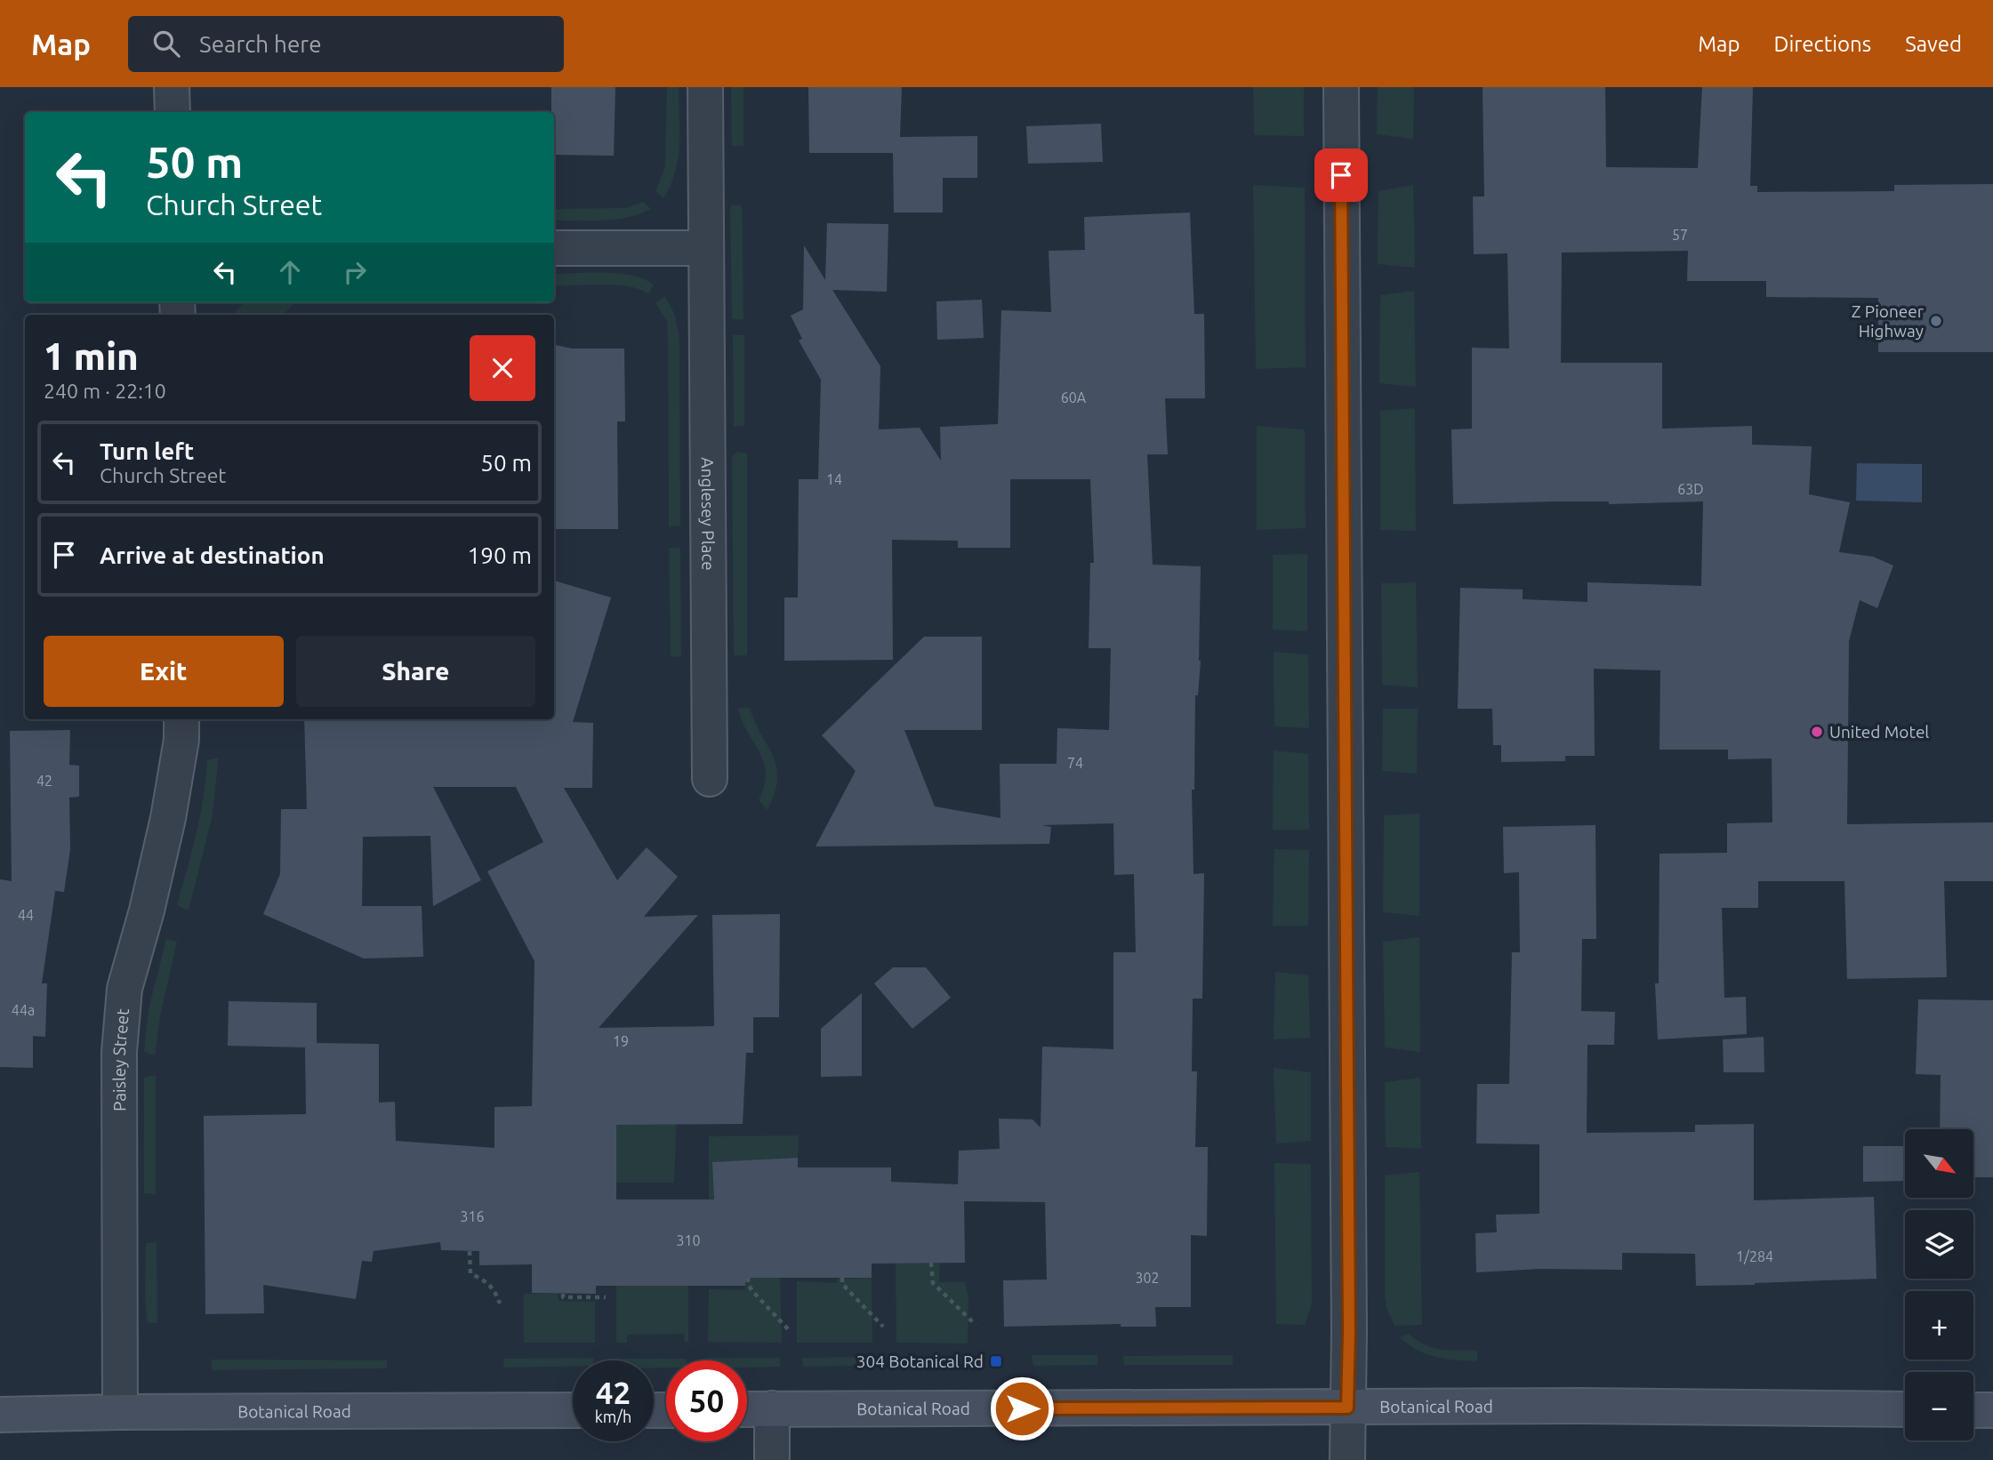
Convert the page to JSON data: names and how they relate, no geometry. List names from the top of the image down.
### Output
{
  "streets": {
    "main road": ["Botanical Road"],
    "street": ["Anglesey Place", "Paisley Street"]
  },
  "crossings": [
    ["Paisley Street", "Botanical Road"]
  ],
  "places": {
    "other": ["Z Pioneer Highway", "United Motel"],
    "transit": ["304 Botanical Rd"]
  },
  "house_numbers": [
    "57",
    "60A",
    "14",
    "63D",
    "74",
    "42",
    "44",
    "44a",
    "19",
    "316",
    "310",
    "1/284",
    "302"
  ],
  "north": "bottom right",
  "page": {
    "header": "Map",
    "search": "Search here",
    "nav": ["Map", "Directions", "Saved"],
    "turn": ["50 m", "Church Street"],
    "heading": ["1 min", "240 m · 22:10"],
    "list": [
      {
        "name": "Turn left",
        "note": "Church Street",
        "value": "50 m"
      },
      {
        "name": "Arrive at destination",
        "value": "190 m"
      }
    ],
    "buttons": ["Exit", "Share"],
    "map_buttons": ["+", "−"],
    "speed": "42 km/h",
    "limit": "50"
  }
}
